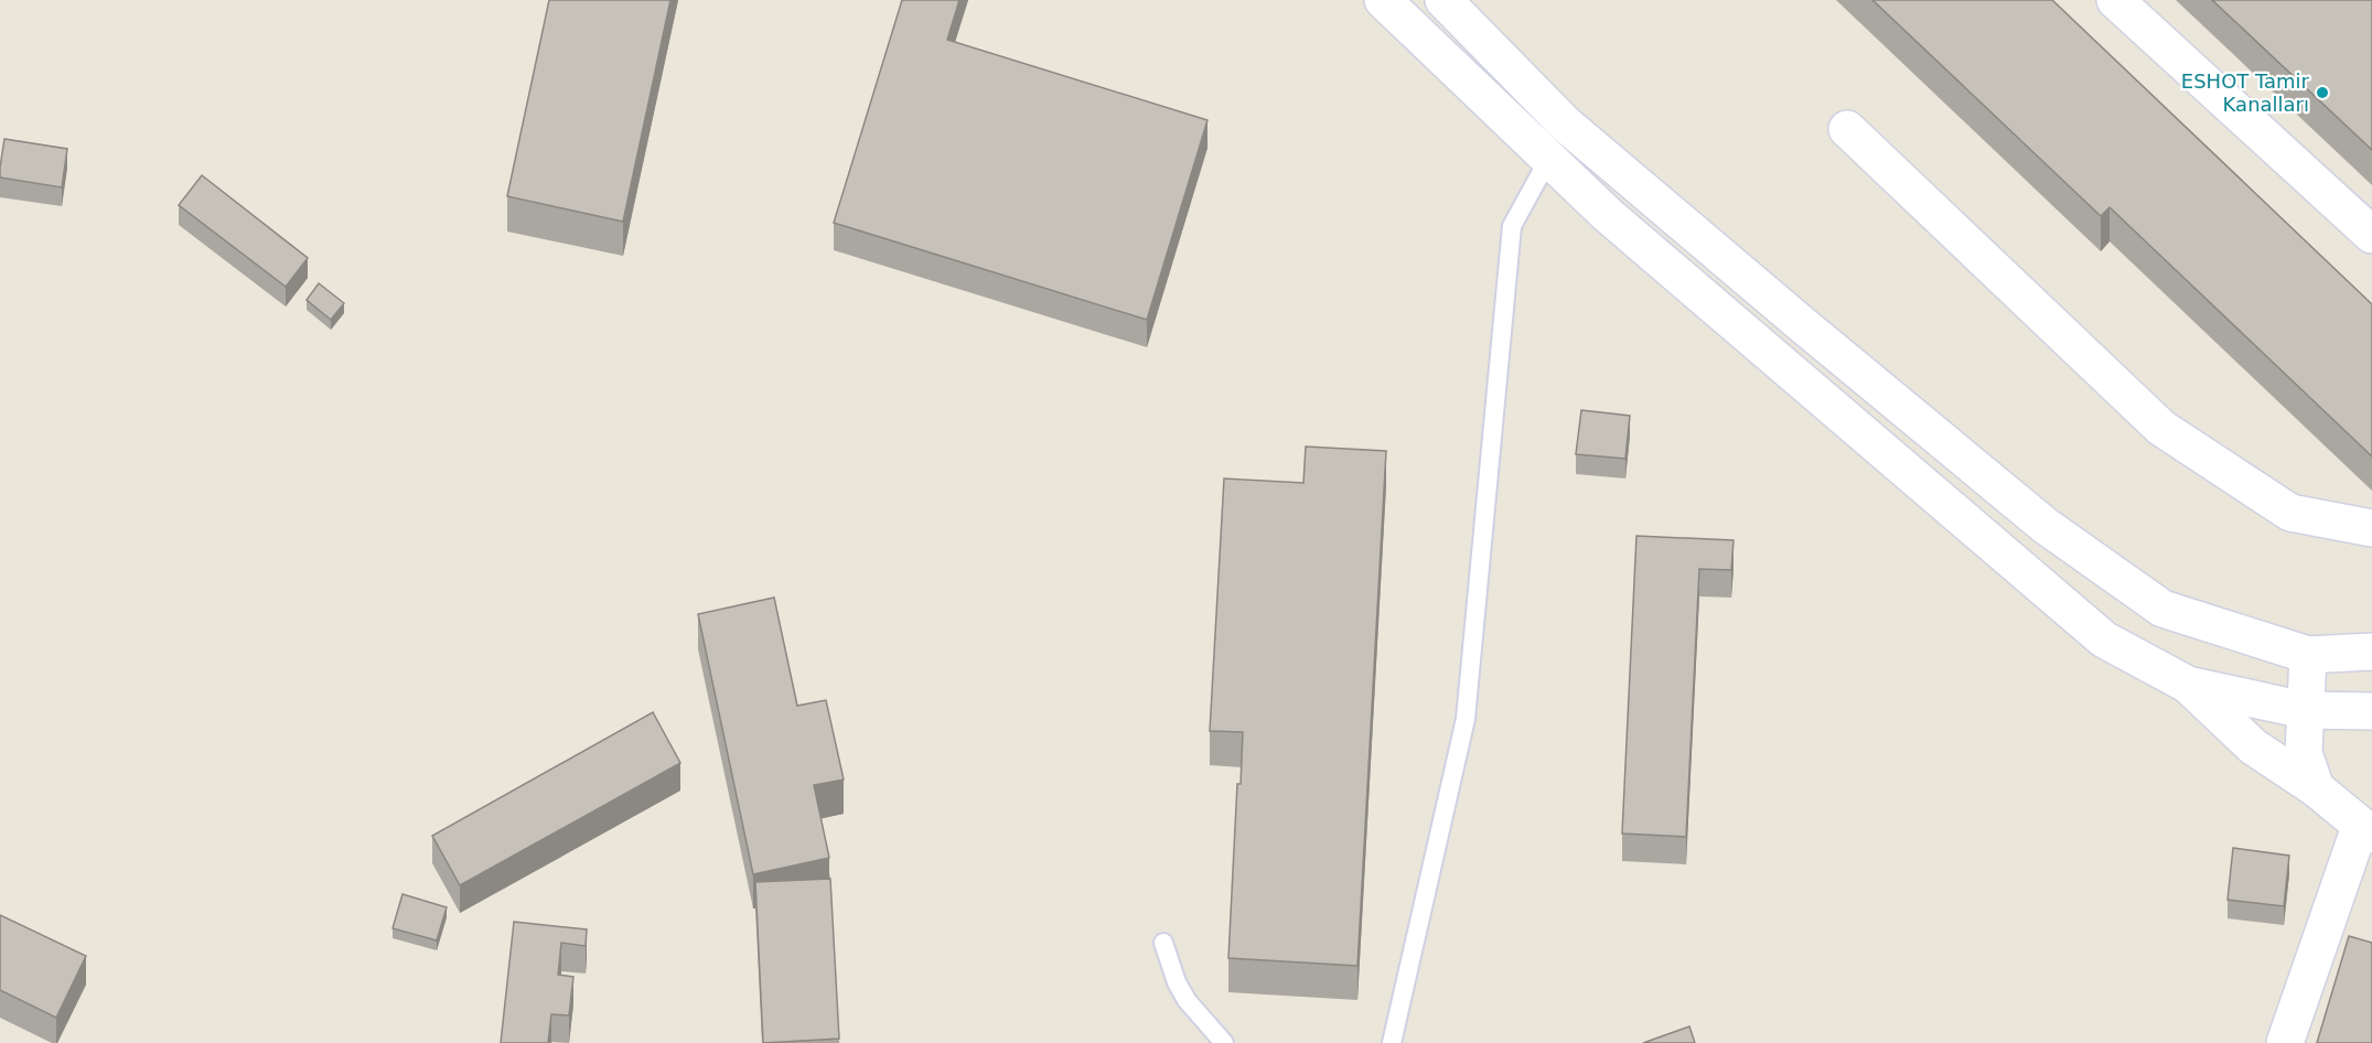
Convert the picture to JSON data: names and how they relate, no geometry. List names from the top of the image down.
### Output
{
  "places": ["ESHOT Tamir Kanalları"]
}
